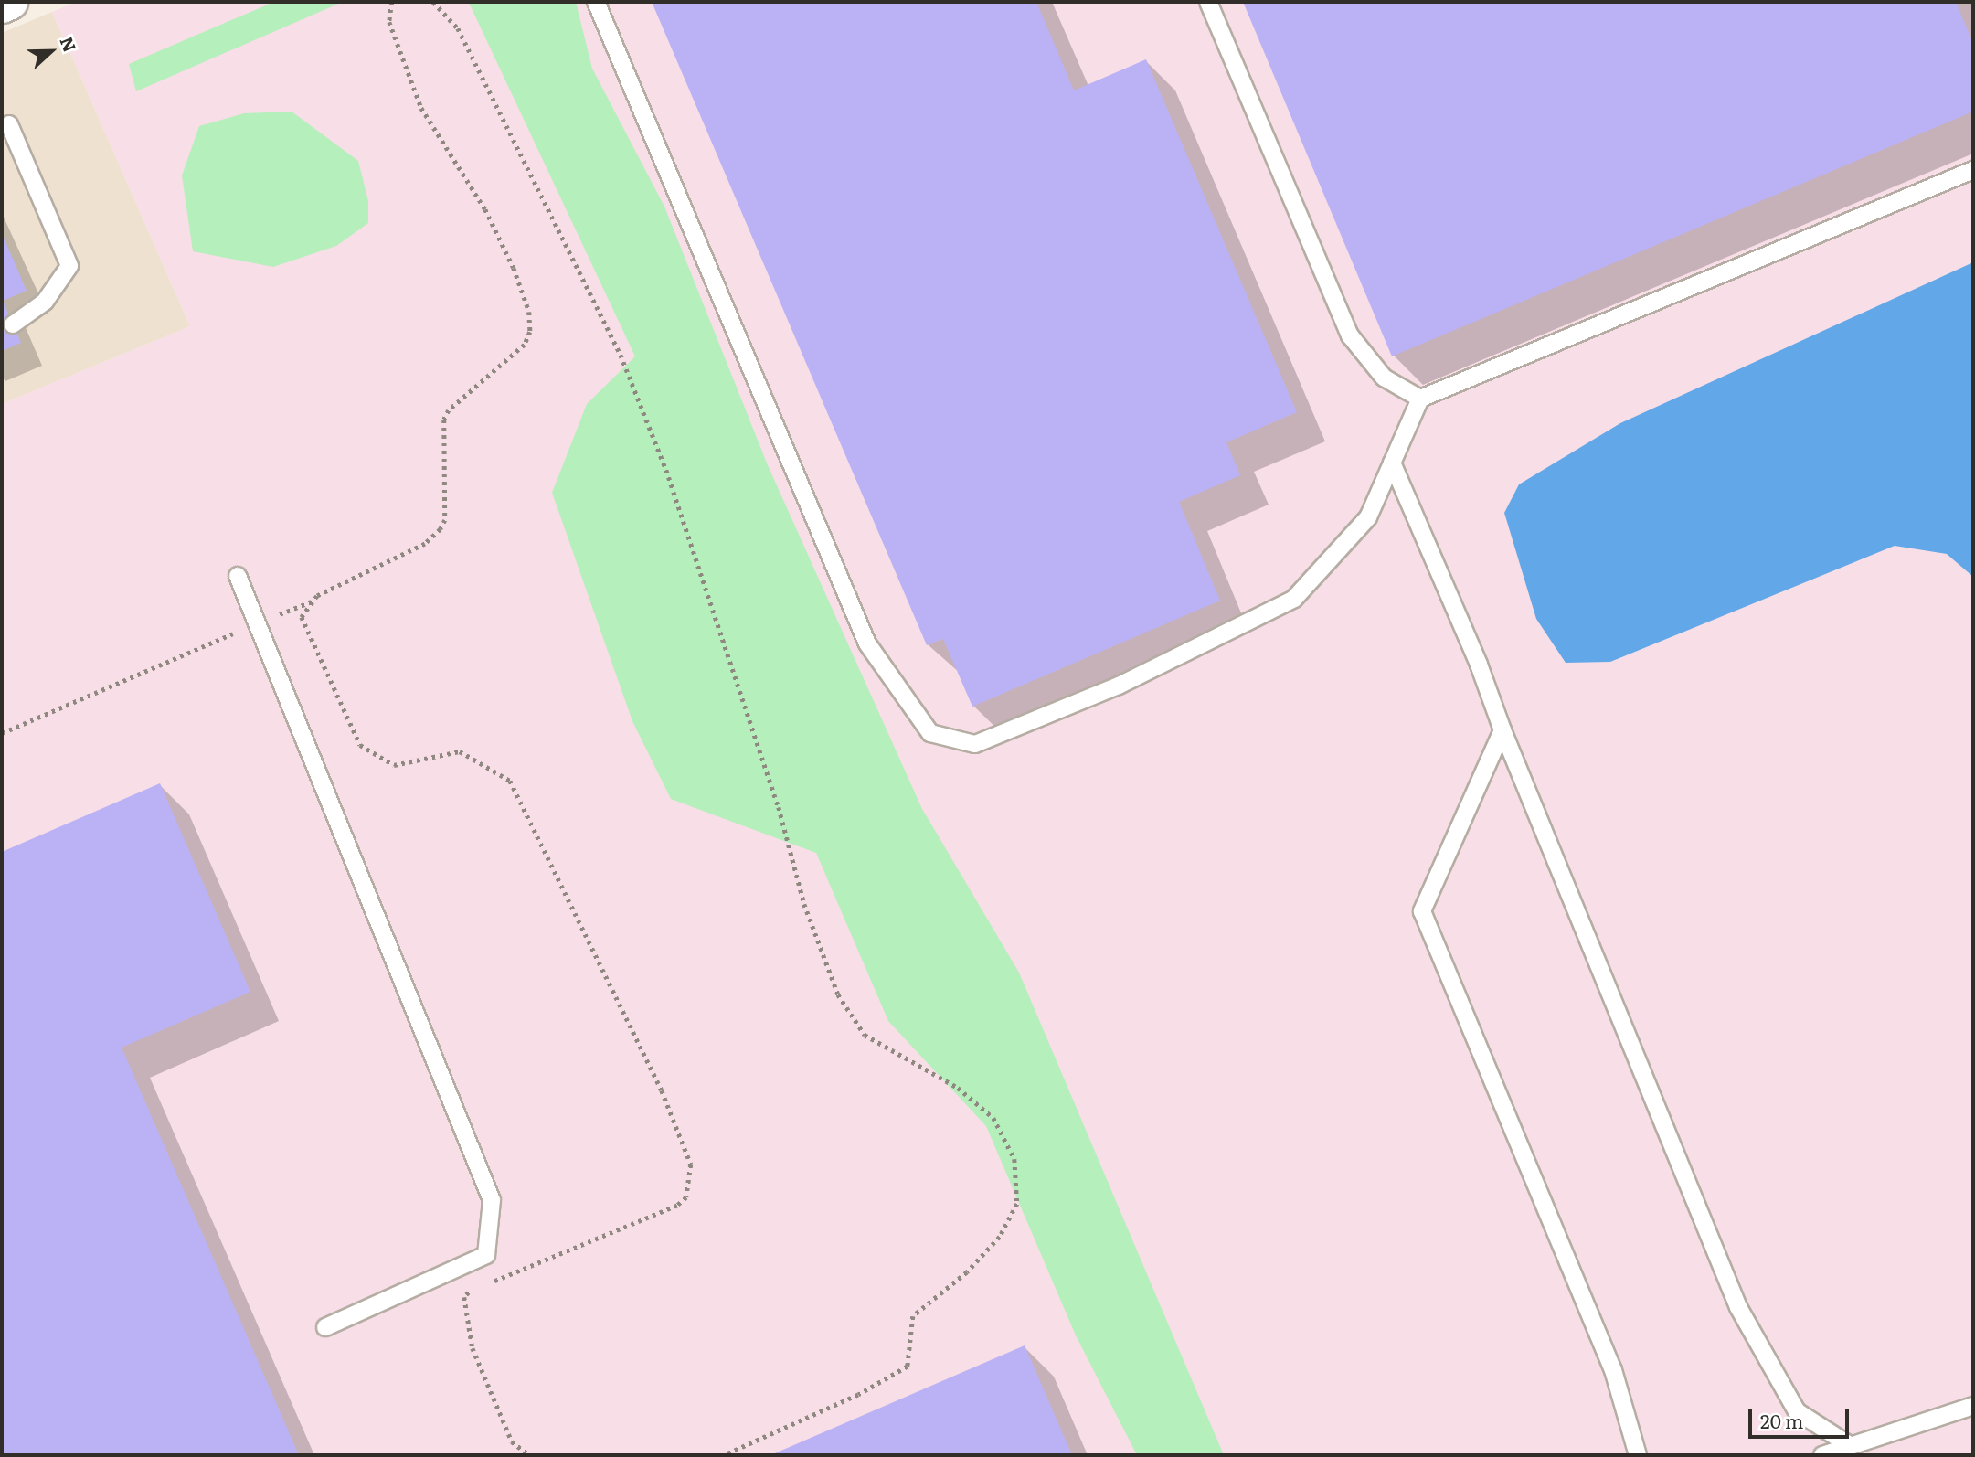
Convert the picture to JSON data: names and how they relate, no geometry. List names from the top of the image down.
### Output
{
  "scale_bar": "20 m",
  "north": "right"
}
